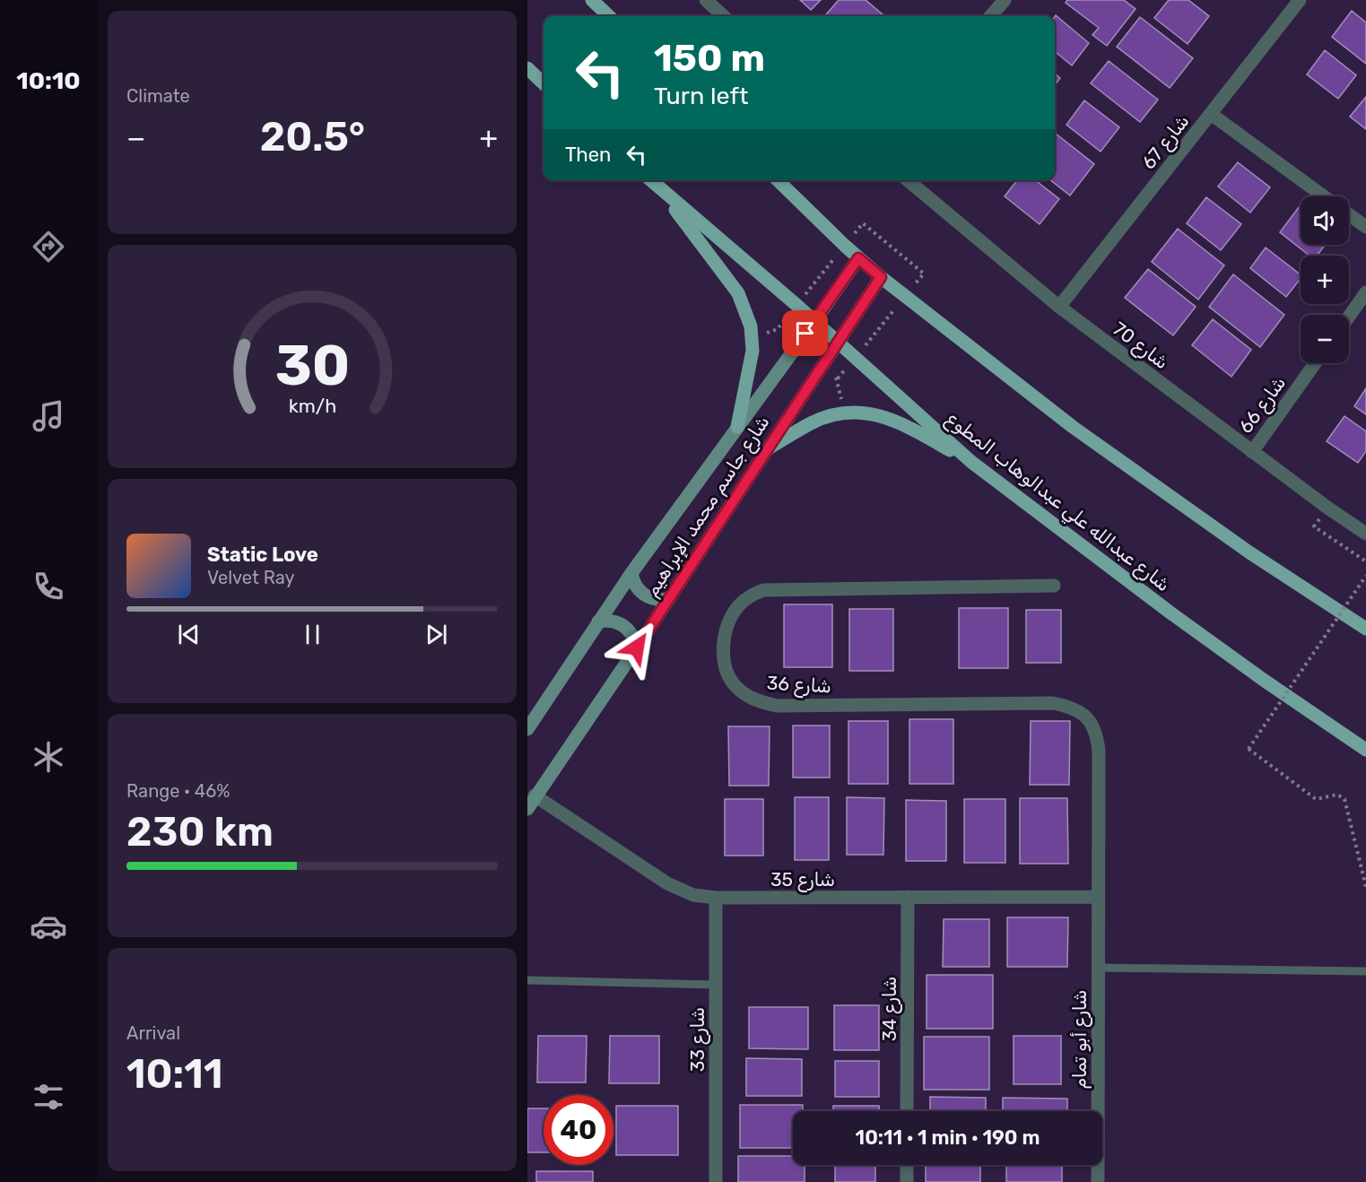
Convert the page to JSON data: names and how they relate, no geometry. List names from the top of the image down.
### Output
{
  "streets": {
    "main road": ["شارع عبدالله علي عبدالوهاب المطوع"],
    "street": [
      "شارع 67",
      "شارع 70",
      "شارع 66",
      "شارع جاسم محمد الإبراهيم",
      "شارع 36",
      "شارع 35",
      "شارع 34",
      "شارع 33",
      "شارع أبو تمام"
    ]
  },
  "crossings": [
    ["شارع 67", "شارع 70"],
    ["شارع 70", "شارع 66"],
    ["شارع عبدالله علي عبدالوهاب المطوع", "شارع جاسم محمد الإبراهيم"],
    ["شارع جاسم محمد الإبراهيم", "شارع 35"],
    ["شارع 36", "شارع 35"],
    ["شارع 36", "شارع أبو تمام"],
    ["شارع 35", "شارع 34"],
    ["شارع 35", "شارع 33"],
    ["شارع 35", "شارع أبو تمام"]
  ],
  "page": {
    "tabs": "10:10",
    "tile": [
      "Climate",
      ["Range · 46%", "230 km"],
      ["Arrival", "10:11"]
    ],
    "turn": ["150 m", "Turn left"],
    "heat": ["−", "20.5°", "+"],
    "then": "Then",
    "map_buttons": ["+", "−"],
    "song": ["Static Love", "Velvet Ray"],
    "limit": "40",
    "trip": "10:11 · 1 min · 190 m",
    "gauge": ["30", "km/h"]
  }
}
